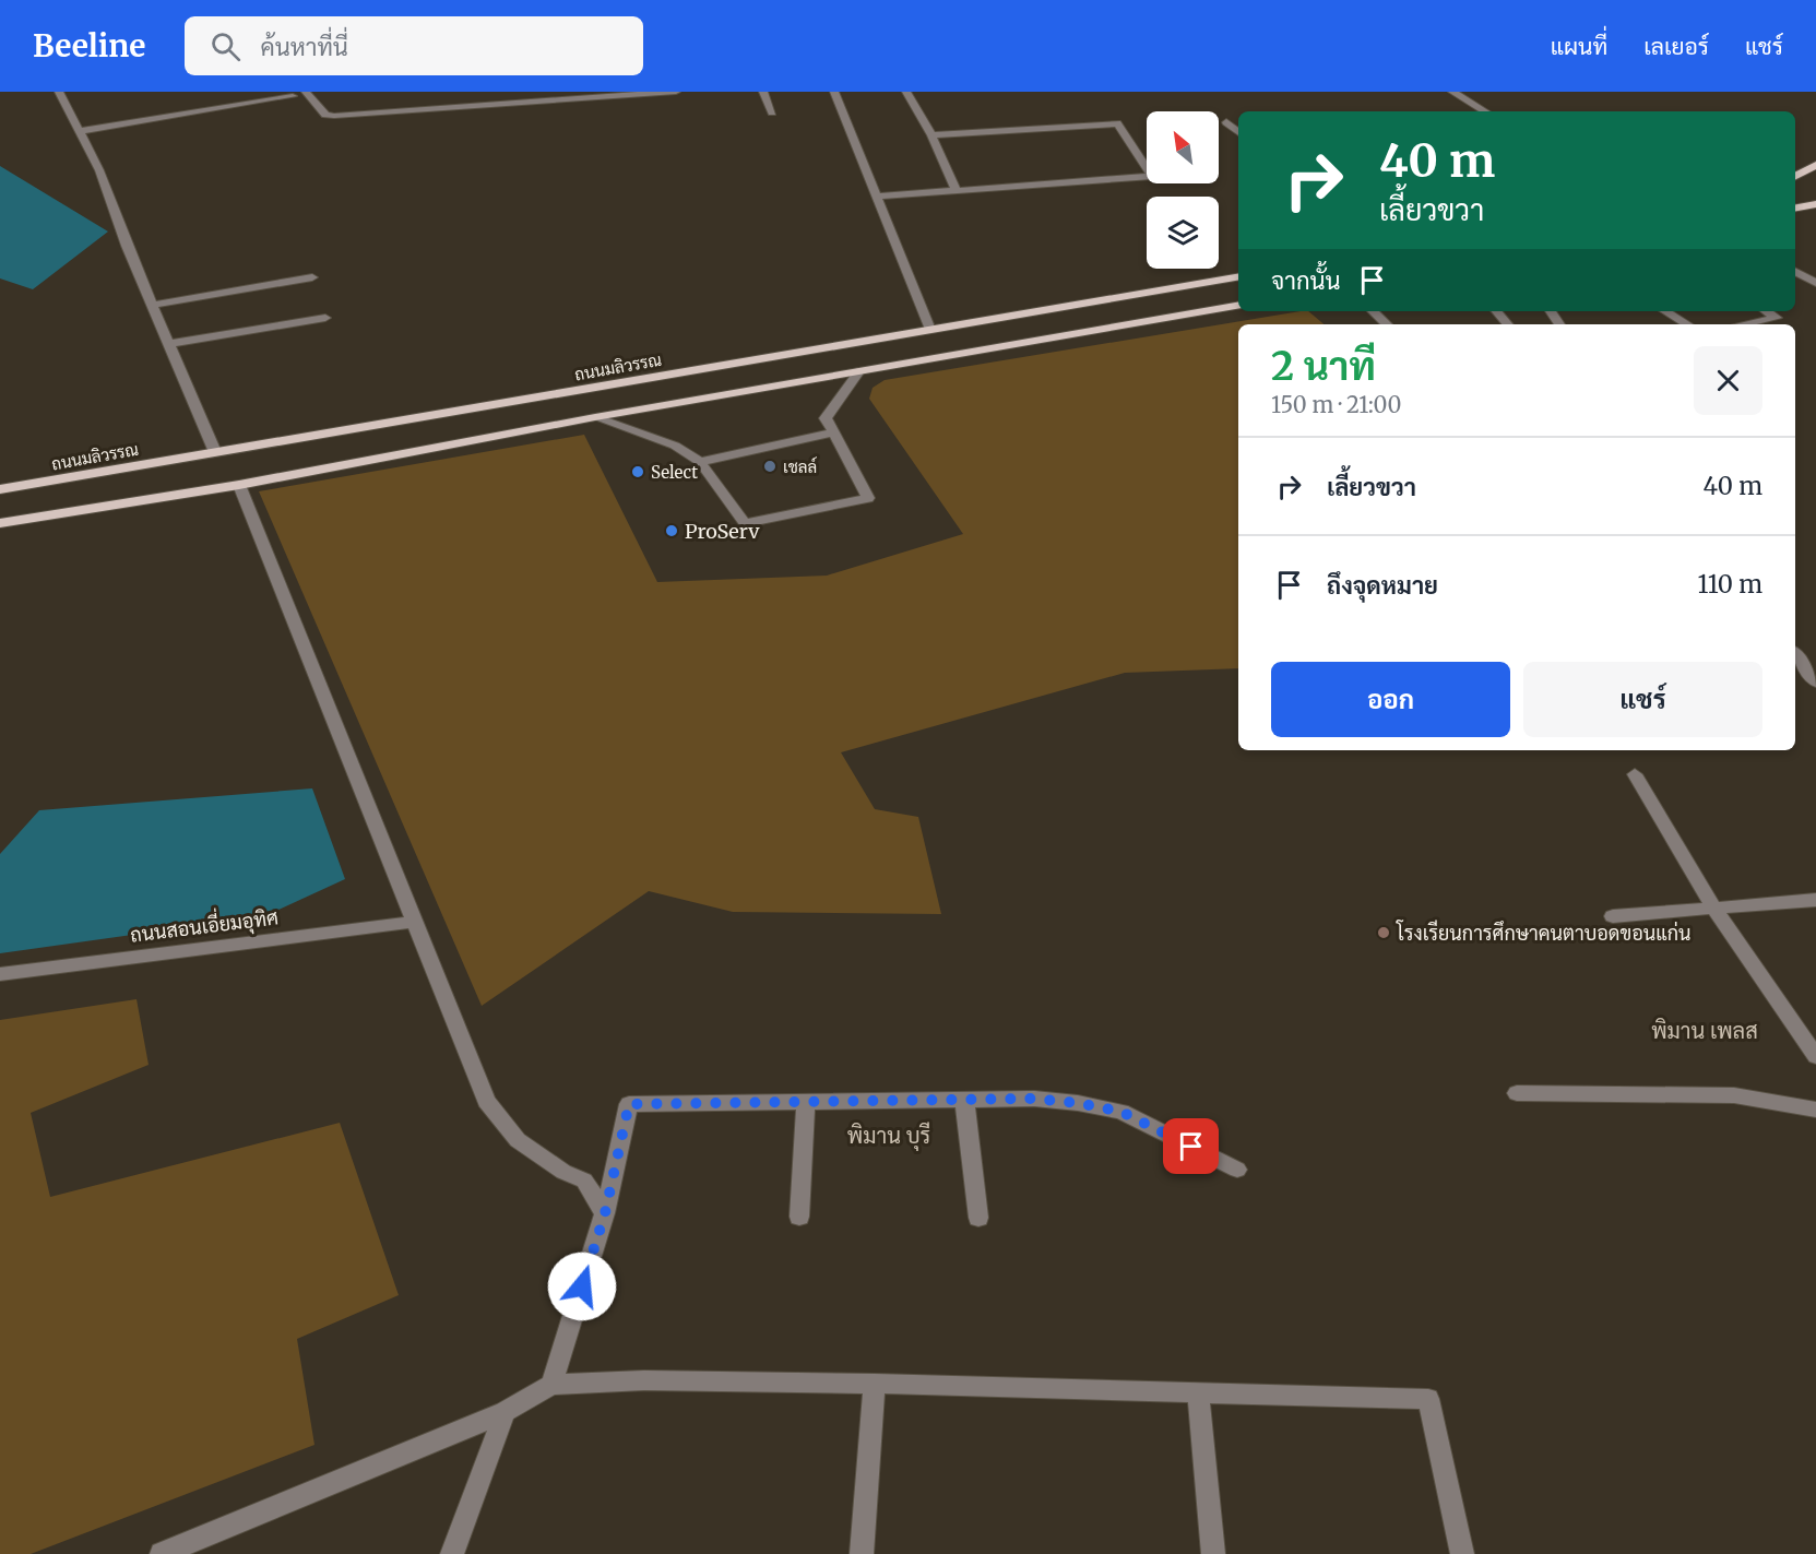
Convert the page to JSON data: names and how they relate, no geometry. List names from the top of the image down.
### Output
{
  "streets": {
    "main road": ["ถนนมลิวรรณ"],
    "street": ["ถนนสอนเอี่ยมอุทิศ"]
  },
  "districts": ["พิมาน เพลส", "พิมาน บุรี"],
  "places": [
    "เชลล์",
    "Select",
    "ProServ",
    "โรงเรียนการศึกษาคนตาบอดขอนแก่น"
  ],
  "north": "top left",
  "page": {
    "header": "Beeline",
    "search": "ค้นหาที่นี่",
    "nav": ["แผนที่", "เลเยอร์", "แชร์"],
    "turn": ["40 m", "เลี้ยวขวา"],
    "then": "จากนั้น",
    "heading": ["2 นาที", "150 m · 21:00"],
    "list": [
      {
        "name": "เลี้ยวขวา",
        "value": "40 m"
      },
      {
        "name": "ถึงจุดหมาย",
        "value": "110 m"
      }
    ],
    "buttons": ["ออก", "แชร์"]
  }
}
